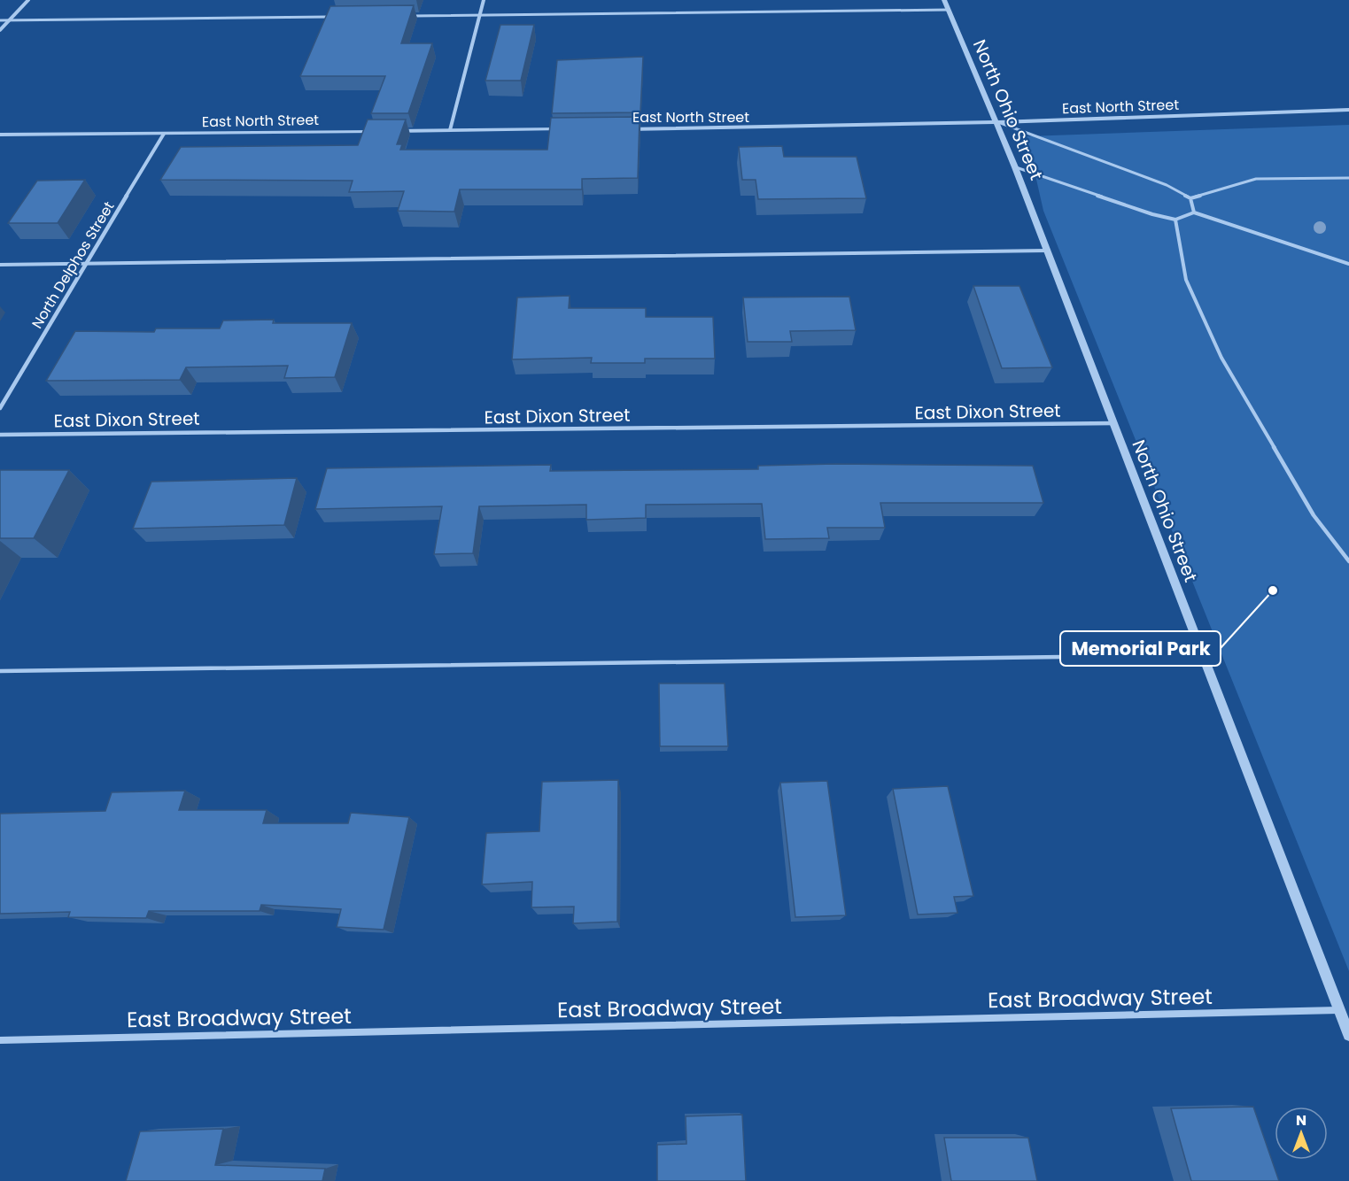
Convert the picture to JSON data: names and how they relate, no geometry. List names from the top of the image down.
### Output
{
  "streets": {
    "street": [
      "East North Street",
      "North Ohio Street",
      "North Delphos Street",
      "East Dixon Street",
      "East Broadway Street"
    ]
  },
  "crossings": [
    ["East North Street", "North Ohio Street"],
    ["East North Street", "North Delphos Street"],
    ["North Ohio Street", "East Dixon Street"],
    ["North Ohio Street", "East Broadway Street"]
  ],
  "places": ["Memorial Park"],
  "north": "top"
}
